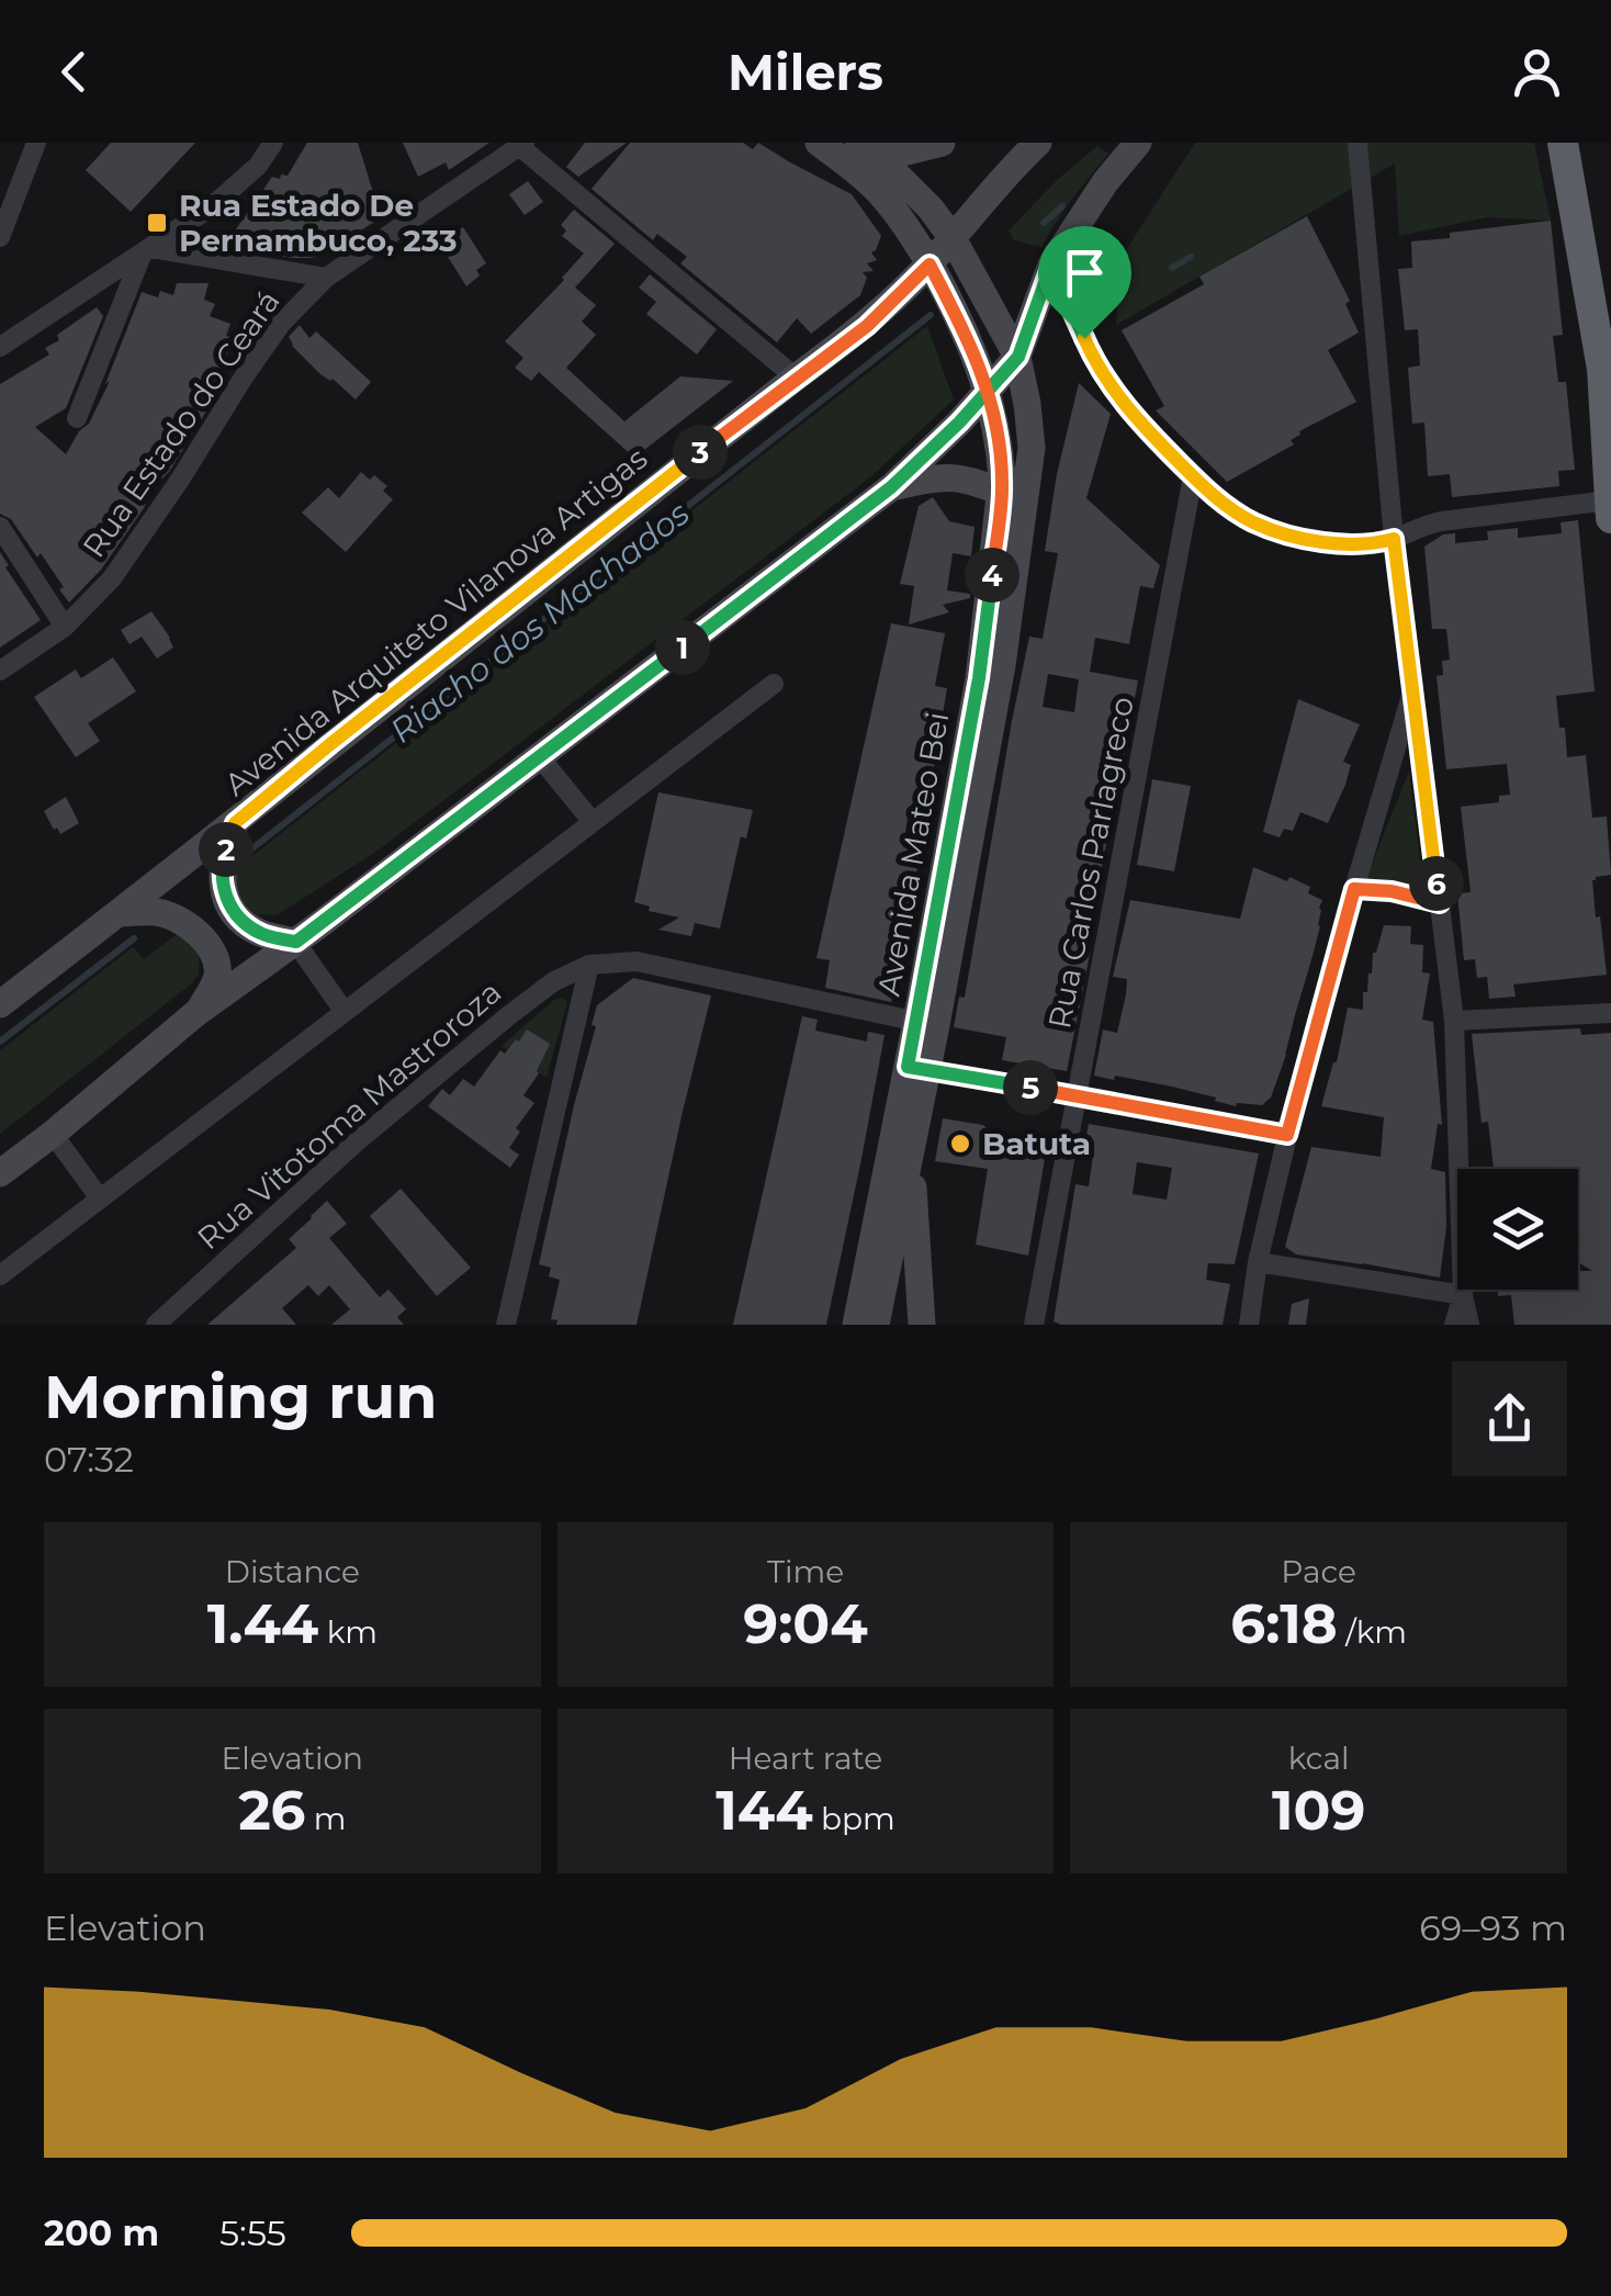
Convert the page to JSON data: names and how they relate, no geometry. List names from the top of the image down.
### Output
{
  "streets": {
    "main road": ["Avenida Arquiteto Vilanova Artigas", "Avenida Mateo Bei"],
    "street": ["Rua Estado do Ceará", "Rua Carlos Parlagreco", "Rua Vitotoma Mastroroza"]
  },
  "crossings": [
    ["Avenida Arquiteto Vilanova Artigas", "Avenida Mateo Bei"]
  ],
  "water": ["Riacho dos Machados"],
  "places": {
    "transit": ["Rua Estado De Pernambuco, 233"],
    "other": ["Batuta"]
  },
  "page": {
    "header": "Milers",
    "pins": [
      "3",
      "4",
      "1",
      "2",
      "6",
      "5"
    ],
    "heading": ["Morning run", "07:32"],
    "stats": [
      ["Distance", "1.44 km"],
      ["Time", "9:04"],
      ["Pace", "6:18 /km"],
      ["Elevation", "26 m"],
      ["Heart rate", "144 bpm"],
      ["kcal", "109"]
    ],
    "chart": ["Elevation", "69–93 m"],
    "list": [
      {
        "name": "200 m",
        "note": "5:55"
      }
    ]
  }
}
